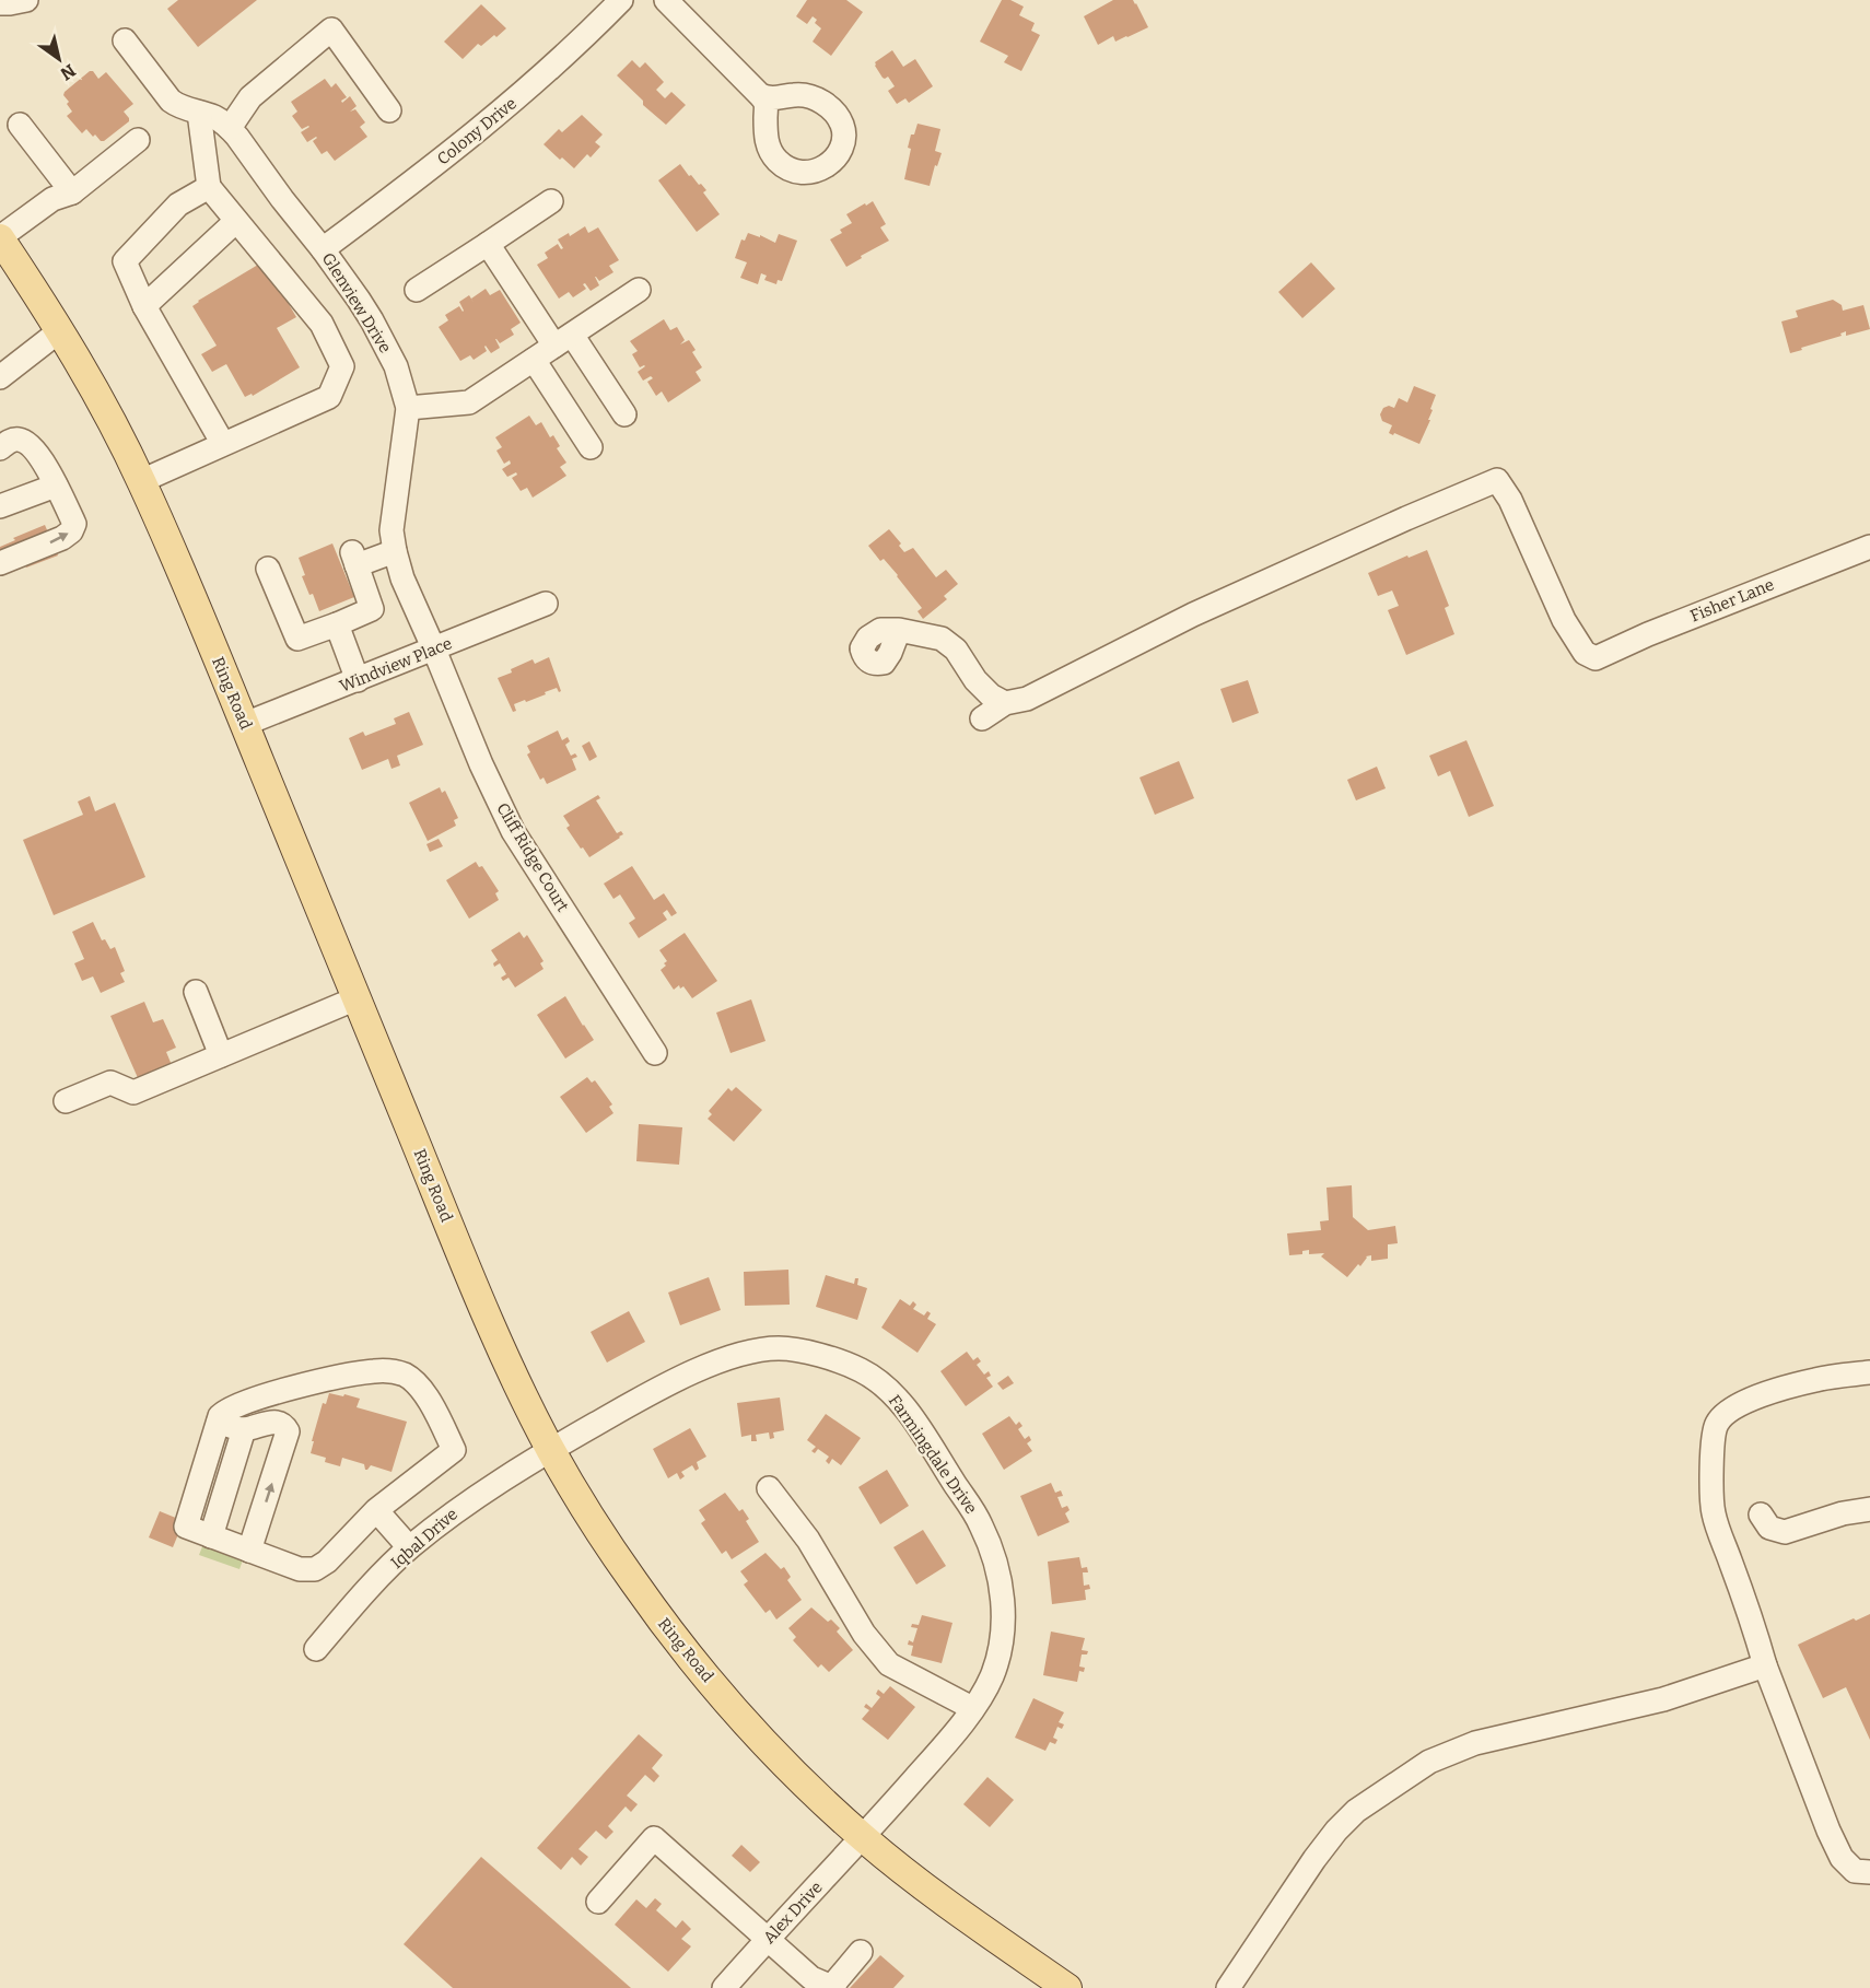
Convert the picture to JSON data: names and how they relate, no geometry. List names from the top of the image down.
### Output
{
  "streets": {
    "main road": ["Ring Road"],
    "street": [
      "Colony Drive",
      "Glenview Drive",
      "Fisher Lane",
      "Windview Place",
      "Cliff Ridge Court",
      "Farmingdale Drive",
      "Iqbal Drive",
      "Alex Drive"
    ]
  },
  "crossings": [
    ["Colony Drive", "Glenview Drive"],
    ["Glenview Drive", "Windview Place"],
    ["Glenview Drive", "Cliff Ridge Court"],
    ["Windview Place", "Ring Road"],
    ["Windview Place", "Cliff Ridge Court"],
    ["Ring Road", "Farmingdale Drive"],
    ["Ring Road", "Iqbal Drive"],
    ["Ring Road", "Alex Drive"],
    ["Farmingdale Drive", "Iqbal Drive"],
    ["Farmingdale Drive", "Alex Drive"]
  ],
  "north": "bottom right"
}
